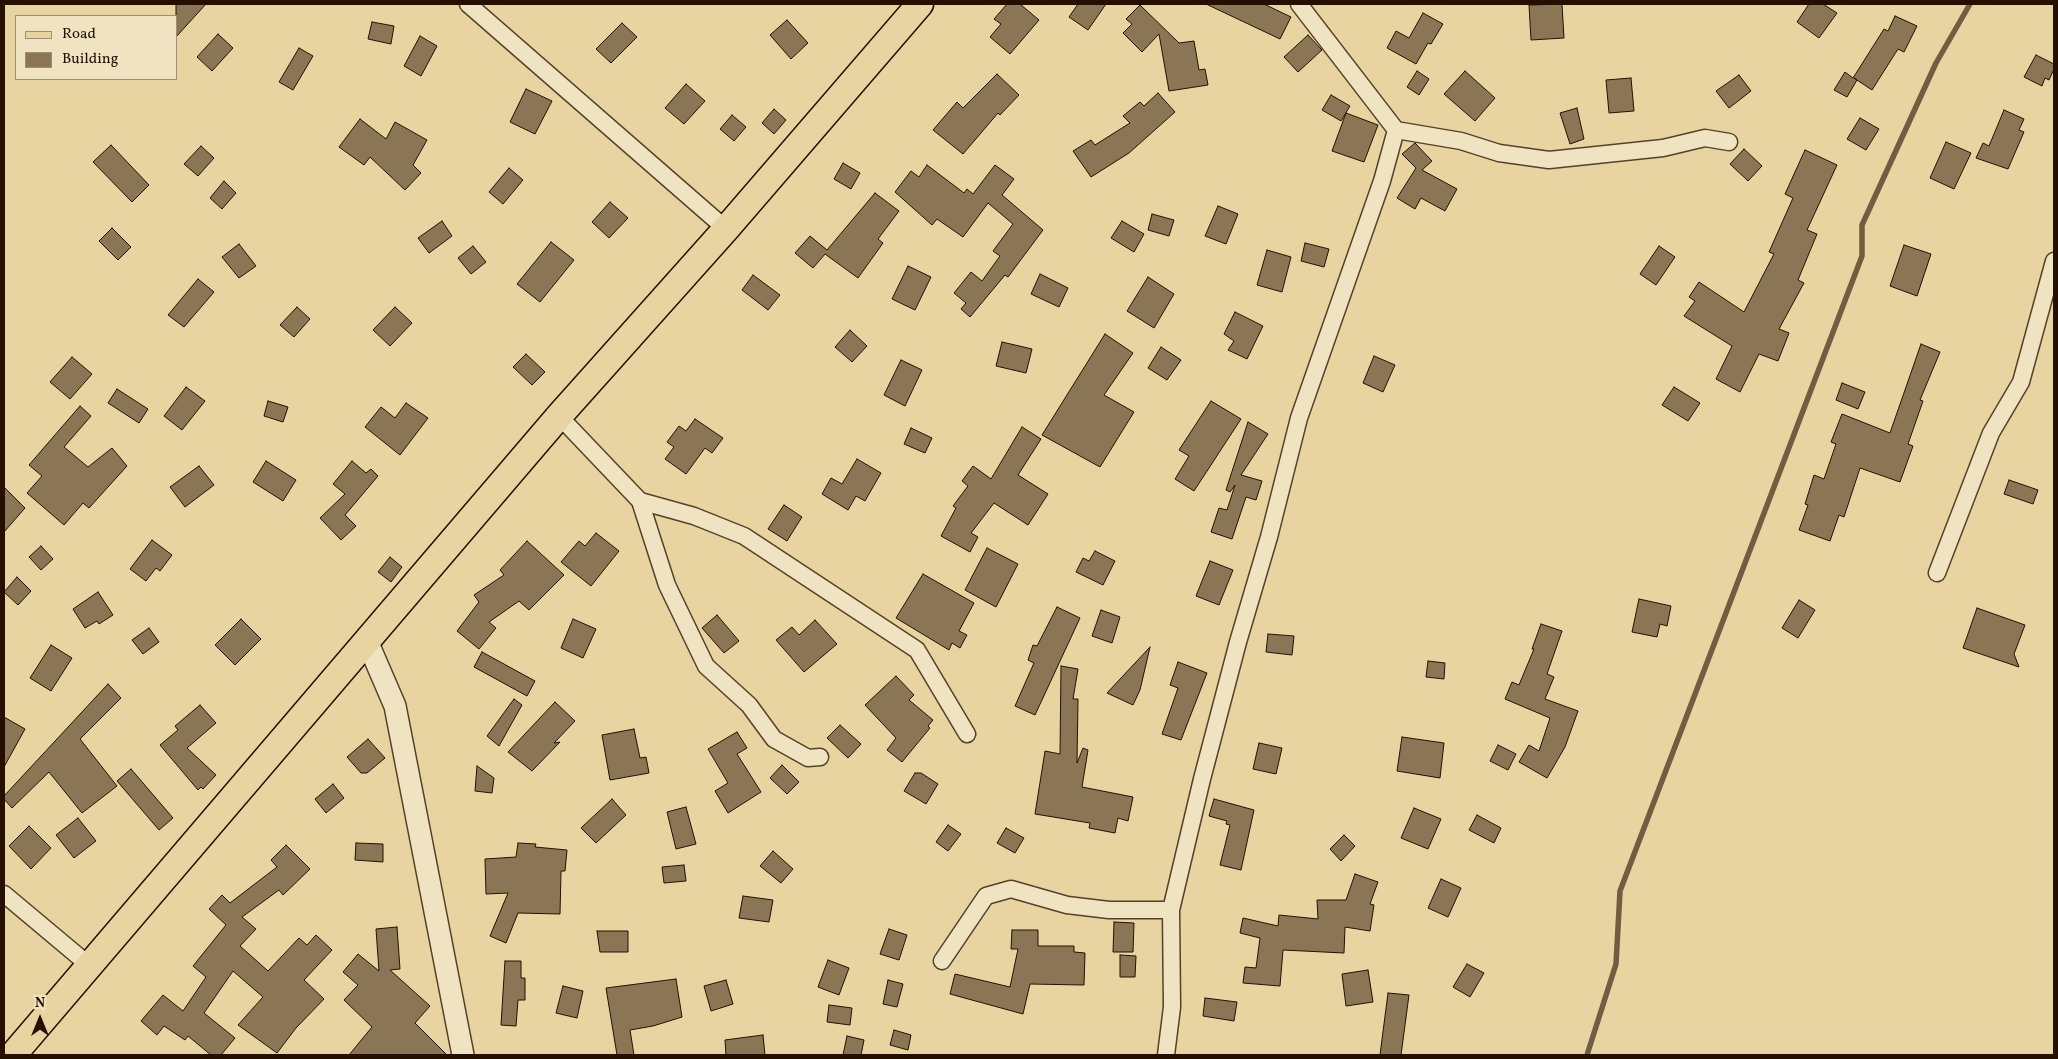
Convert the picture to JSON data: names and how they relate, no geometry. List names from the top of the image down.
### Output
{
  "legend": ["Road", "Building"],
  "north": "top"
}
